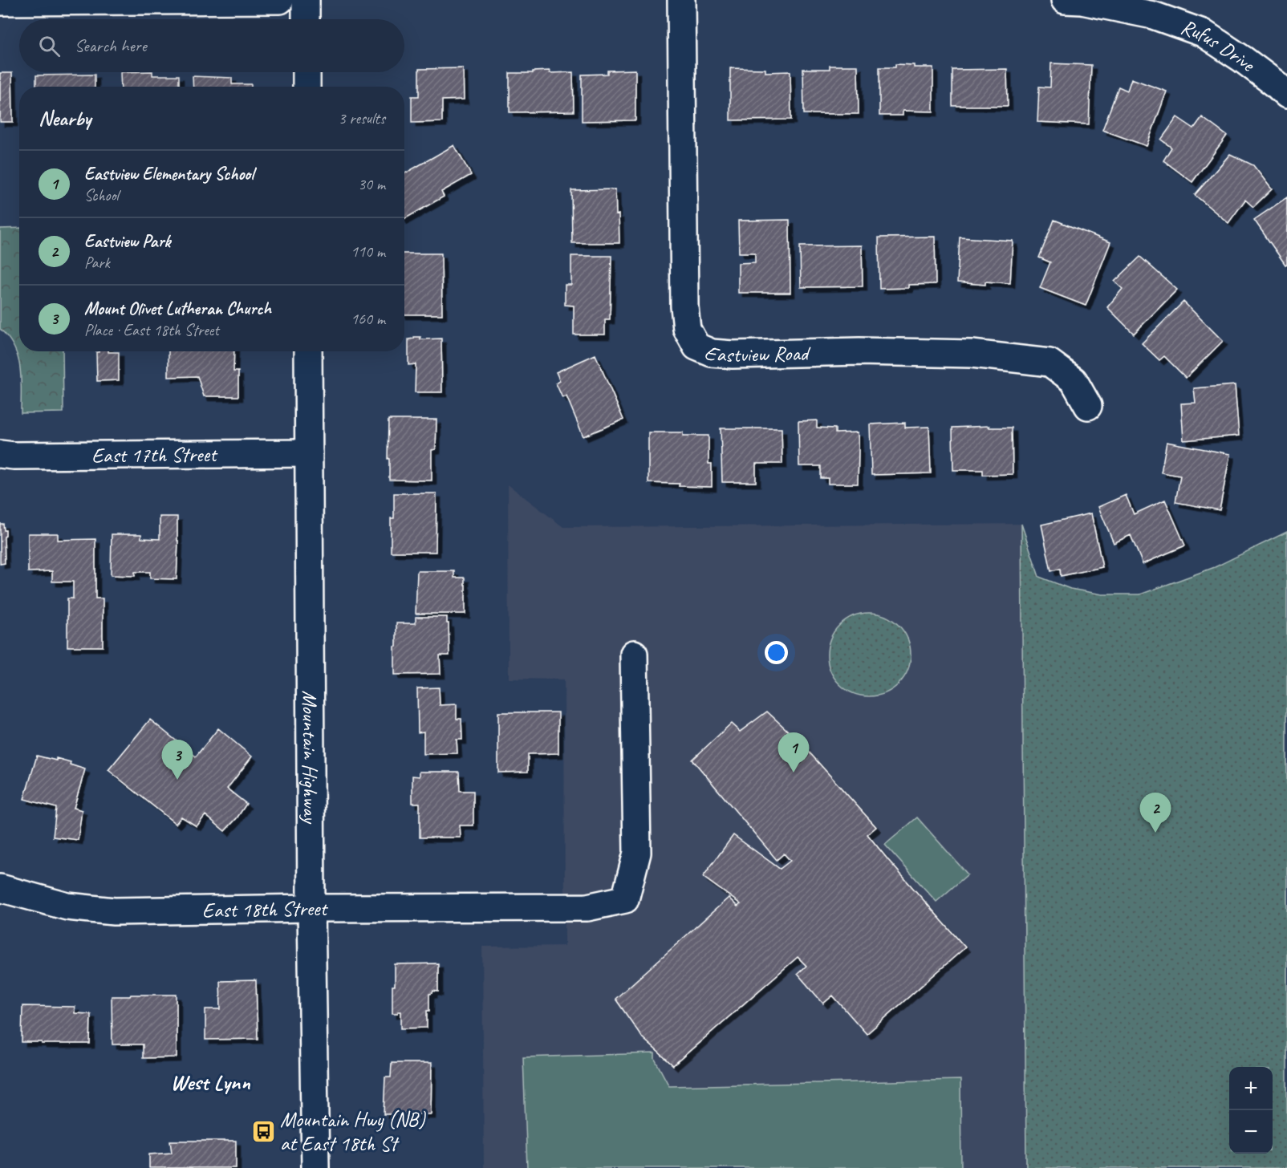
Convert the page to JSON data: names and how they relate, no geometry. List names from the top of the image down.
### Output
{
  "streets": {
    "street": [
      "Rufus Drive",
      "Eastview Road",
      "East 17th Street",
      "Mountain Highway",
      "East 18th Street"
    ]
  },
  "crossings": [
    ["East 17th Street", "Mountain Highway"],
    ["Mountain Highway", "East 18th Street"]
  ],
  "districts": ["West Lynn"],
  "places": {
    "bus stop": ["Mountain Hwy (NB) at East 18th St"]
  },
  "page": {
    "search": "Search here",
    "heading": ["Nearby", "3 results"],
    "list": [
      {
        "mark": "1",
        "name": "Eastview Elementary School",
        "note": "School",
        "value": "30 m"
      },
      {
        "mark": "2",
        "name": "Eastview Park",
        "note": "Park",
        "value": "110 m"
      },
      {
        "mark": "3",
        "name": "Mount Olivet Lutheran Church",
        "note": "Place · East 18th Street",
        "value": "160 m"
      }
    ],
    "pins": ["1", "3", "2"],
    "map_buttons": ["+", "−"]
  }
}
